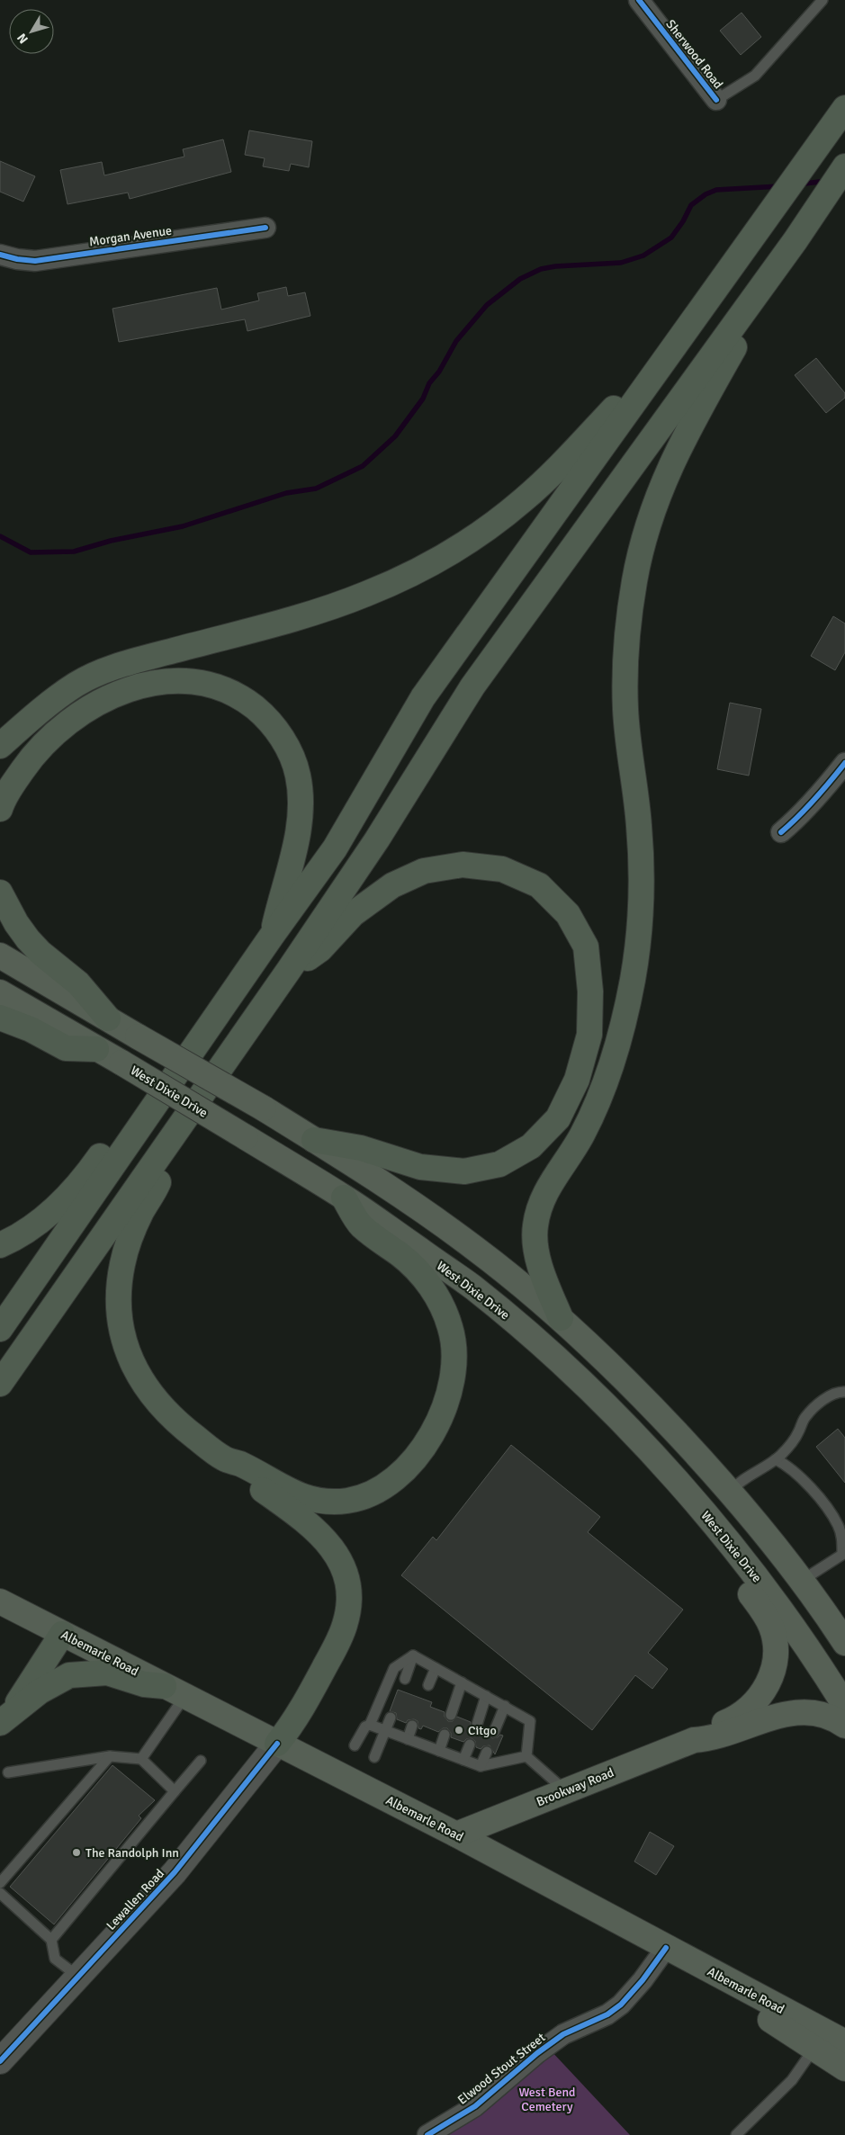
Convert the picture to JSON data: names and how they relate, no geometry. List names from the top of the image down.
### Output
{
  "streets": {
    "main road": ["West Dixie Drive", "Albemarle Road", "Brookway Road"],
    "street": [
      "Sherwood Road",
      "Morgan Avenue",
      "Lewallen Road",
      "Elwood Stout Street"
    ]
  },
  "crossings": [
    ["Albemarle Road", "Brookway Road"],
    ["Albemarle Road", "Lewallen Road"],
    ["Albemarle Road", "Elwood Stout Street"]
  ],
  "parks": ["West Bend Cemetery"],
  "places": ["Citgo", "The Randolph Inn"],
  "north": "bottom left"
}
